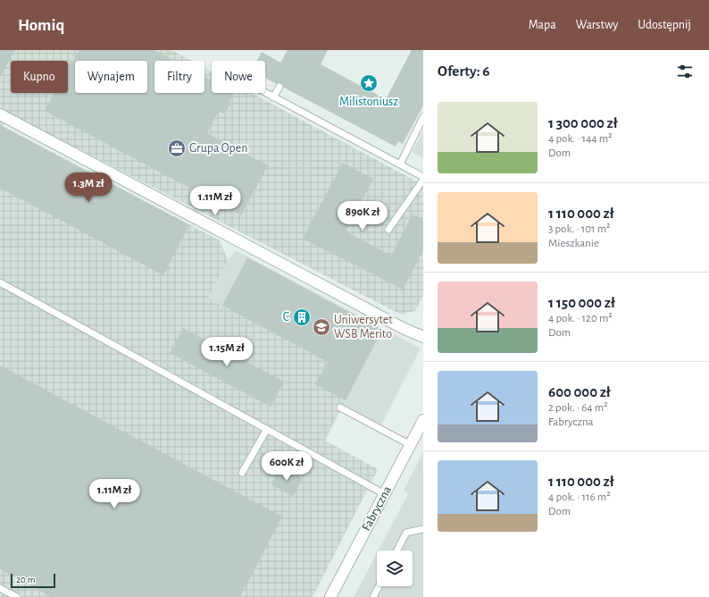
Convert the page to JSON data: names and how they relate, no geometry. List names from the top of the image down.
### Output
{
  "streets": {
    "street": ["Fabryczna"]
  },
  "places": {
    "place": ["Milistoniusz"],
    "office": ["Grupa Open"],
    "building": ["C"],
    "school or university": ["Uniwersytet WSB Merito"]
  },
  "scale_bar": "20 m",
  "page": {
    "header": "Homiq",
    "nav": ["Mapa", "Warstwy", "Udostępnij"],
    "heading": "Oferty: 6",
    "chip": [
      "Kupno",
      "Wynajem",
      "Filtry",
      "Nowe"
    ],
    "list": [
      {
        "name": "1 300 000 zł",
        "note": "4 pok. · 144 m² · Dom"
      },
      {
        "name": "1 110 000 zł",
        "note": "3 pok. · 101 m² · Mieszkanie"
      },
      {
        "name": "1 150 000 zł",
        "note": "4 pok. · 120 m² · Dom"
      },
      {
        "name": "600 000 zł",
        "note": "2 pok. · 64 m² · Fabryczna"
      },
      {
        "name": "1 110 000 zł",
        "note": "4 pok. · 116 m² · Dom"
      }
    ],
    "price": [
      "1.3M zł",
      "1.11M zł",
      "890K zł",
      "1.15M zł",
      "600K zł",
      "1.11M zł"
    ],
    "scale": "20 m"
  }
}
